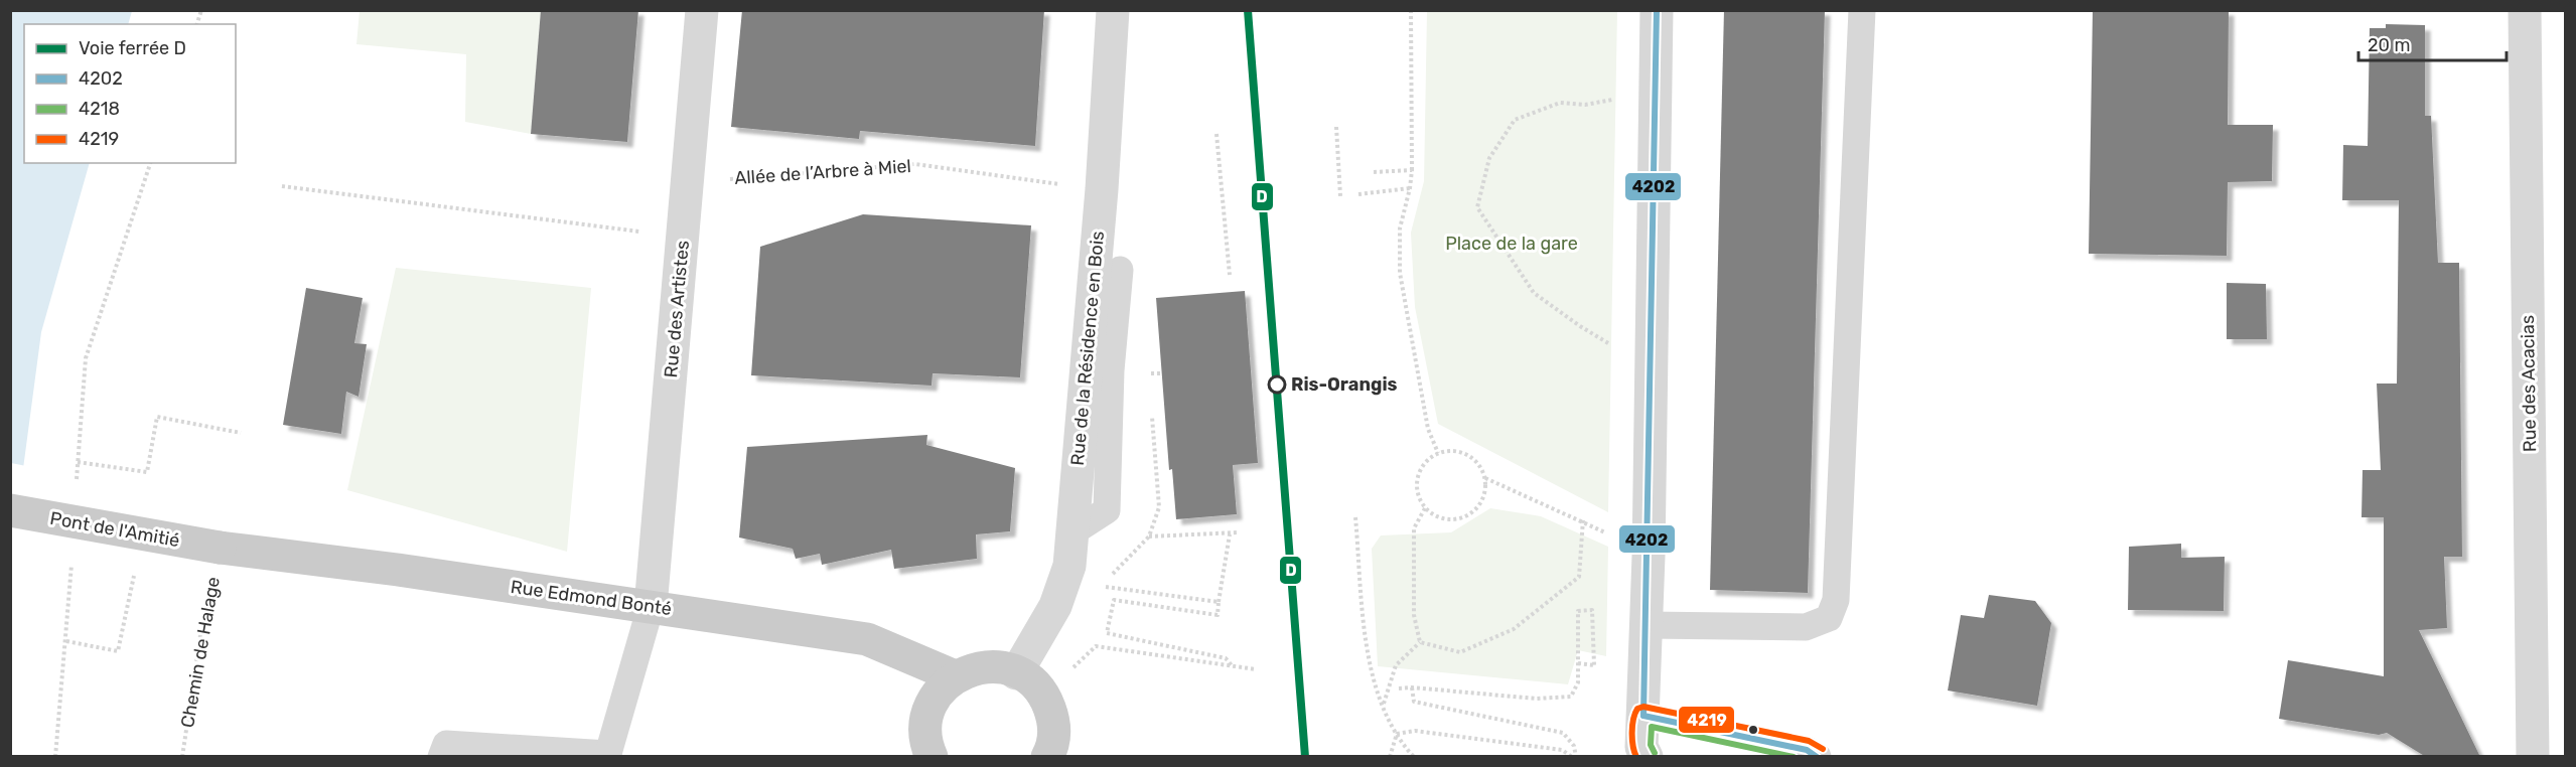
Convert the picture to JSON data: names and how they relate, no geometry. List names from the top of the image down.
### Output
{
  "streets": {
    "main road": ["Pont de l'Amitié", "Rue Edmond Bonté"],
    "street": ["Rue des Artistes", "Rue de la Résidence en Bois", "Rue des Acacias"],
    "path": ["Allée de l’Arbre à Miel", "Chemin de Halage"]
  },
  "crossings": [
    ["Allée de l’Arbre à Miel", "Rue des Artistes"],
    ["Allée de l’Arbre à Miel", "Rue de la Résidence en Bois"],
    ["Rue des Artistes", "Rue Edmond Bonté"],
    ["Pont de l'Amitié", "Rue Edmond Bonté"],
    ["Pont de l'Amitié", "Chemin de Halage"],
    ["Rue Edmond Bonté", "Chemin de Halage"]
  ],
  "parks": ["Place de la gare"],
  "places": ["Ris-Orangis"],
  "lines": [
    "rail line D",
    "transit line 4202",
    "transit line 4219",
    "transit line 4218"
  ],
  "legend": [
    "Voie ferrée D",
    "4202",
    "4218",
    "4219"
  ],
  "scale_bar": "20 m"
}
